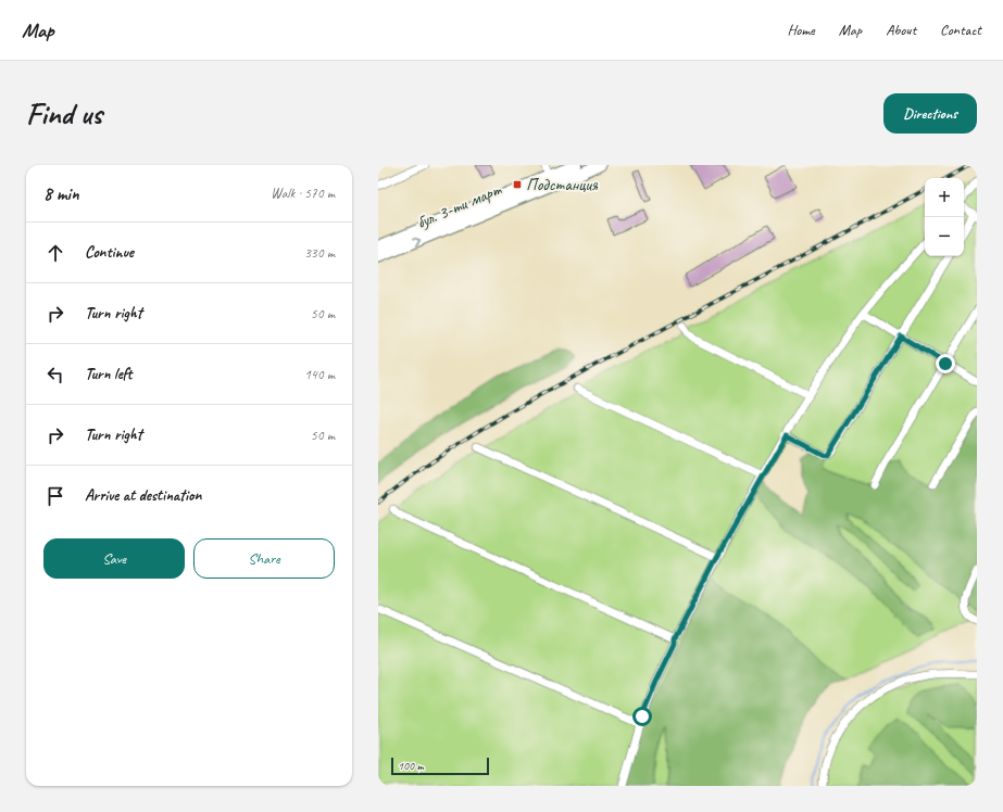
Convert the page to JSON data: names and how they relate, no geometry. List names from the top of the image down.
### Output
{
  "streets": {
    "main road": ["бул. 3-ти март"]
  },
  "places": {
    "transit": ["Подстанция"]
  },
  "scale_bar": "100 m",
  "page": {
    "header": "Map",
    "nav": [
      "Home",
      "Map",
      "About",
      "Contact"
    ],
    "buttons": [
      "Directions",
      ["Save", "Share"]
    ],
    "title": "Find us",
    "heading": ["8 min", "Walk · 570 m"],
    "map_buttons": ["+", "−"],
    "list": [
      ["Continue", "330 m"],
      ["Turn right", "50 m"],
      ["Turn left", "140 m"],
      ["Turn right", "50 m"],
      "Arrive at destination"
    ],
    "scale": "100 m"
  }
}
